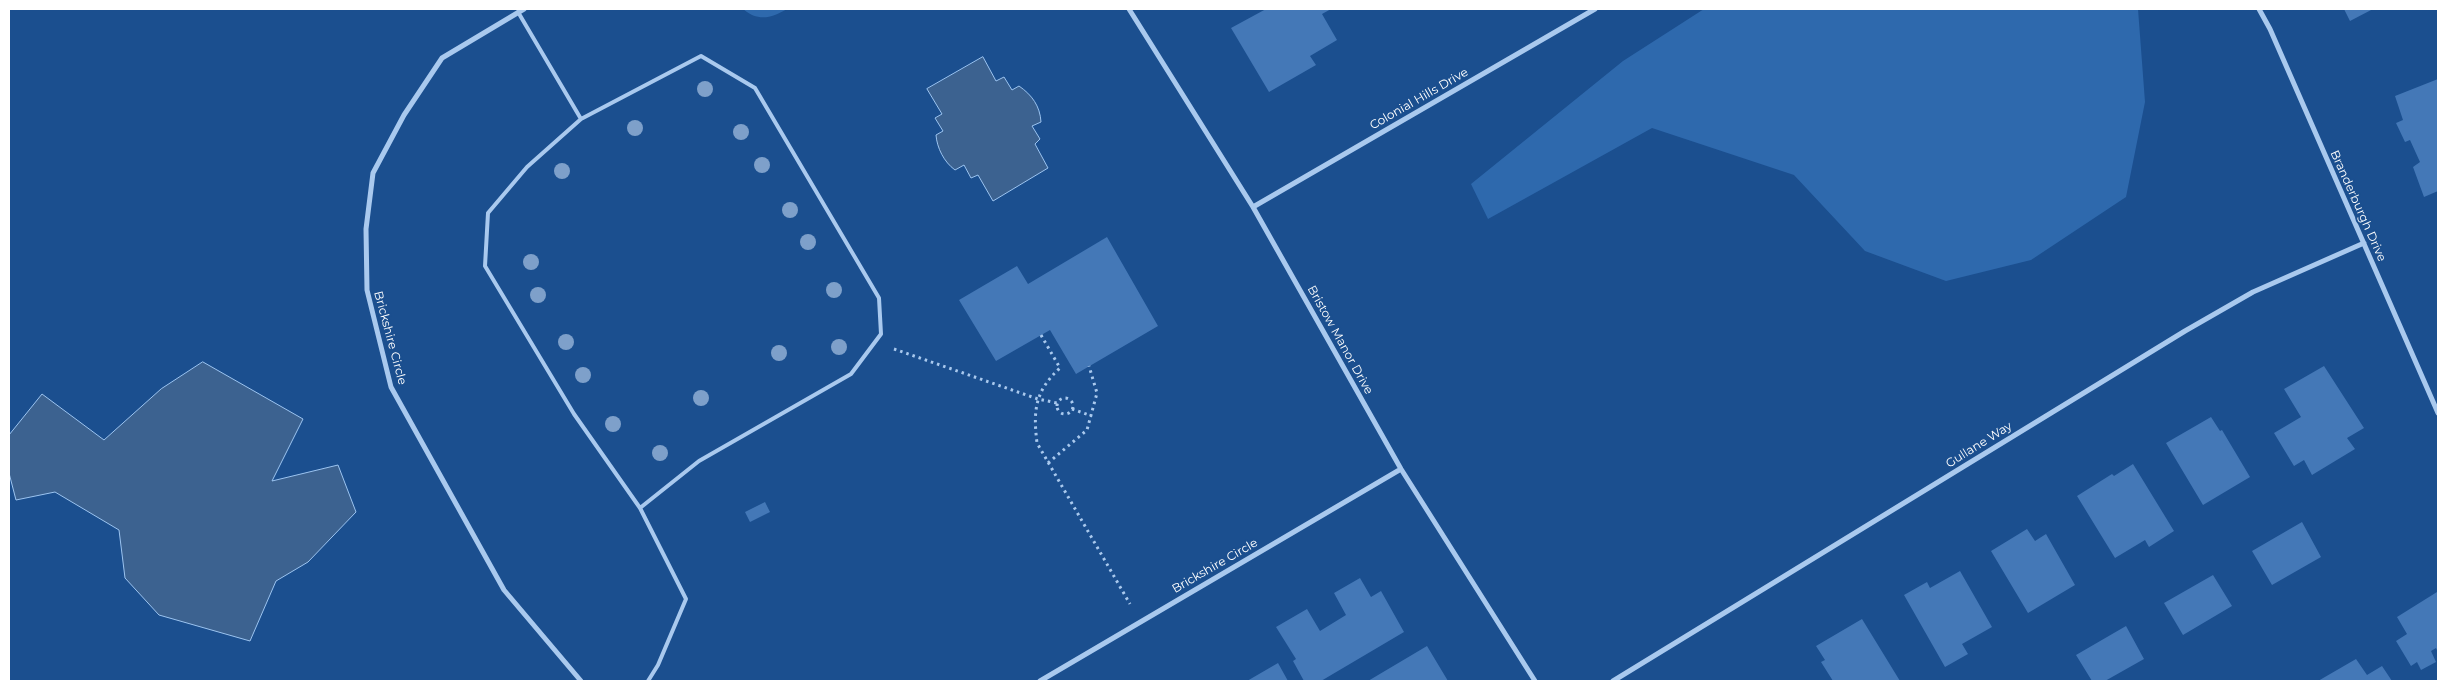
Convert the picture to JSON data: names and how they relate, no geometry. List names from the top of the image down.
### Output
{
  "streets": {
    "street": [
      "Colonial Hills Drive",
      "Branderburgh Drive",
      "Brickshire Circle",
      "Bristow Manor Drive",
      "Gullane Way"
    ]
  },
  "crossings": [
    ["Colonial Hills Drive", "Bristow Manor Drive"],
    ["Branderburgh Drive", "Gullane Way"],
    ["Brickshire Circle", "Bristow Manor Drive"]
  ]
}
